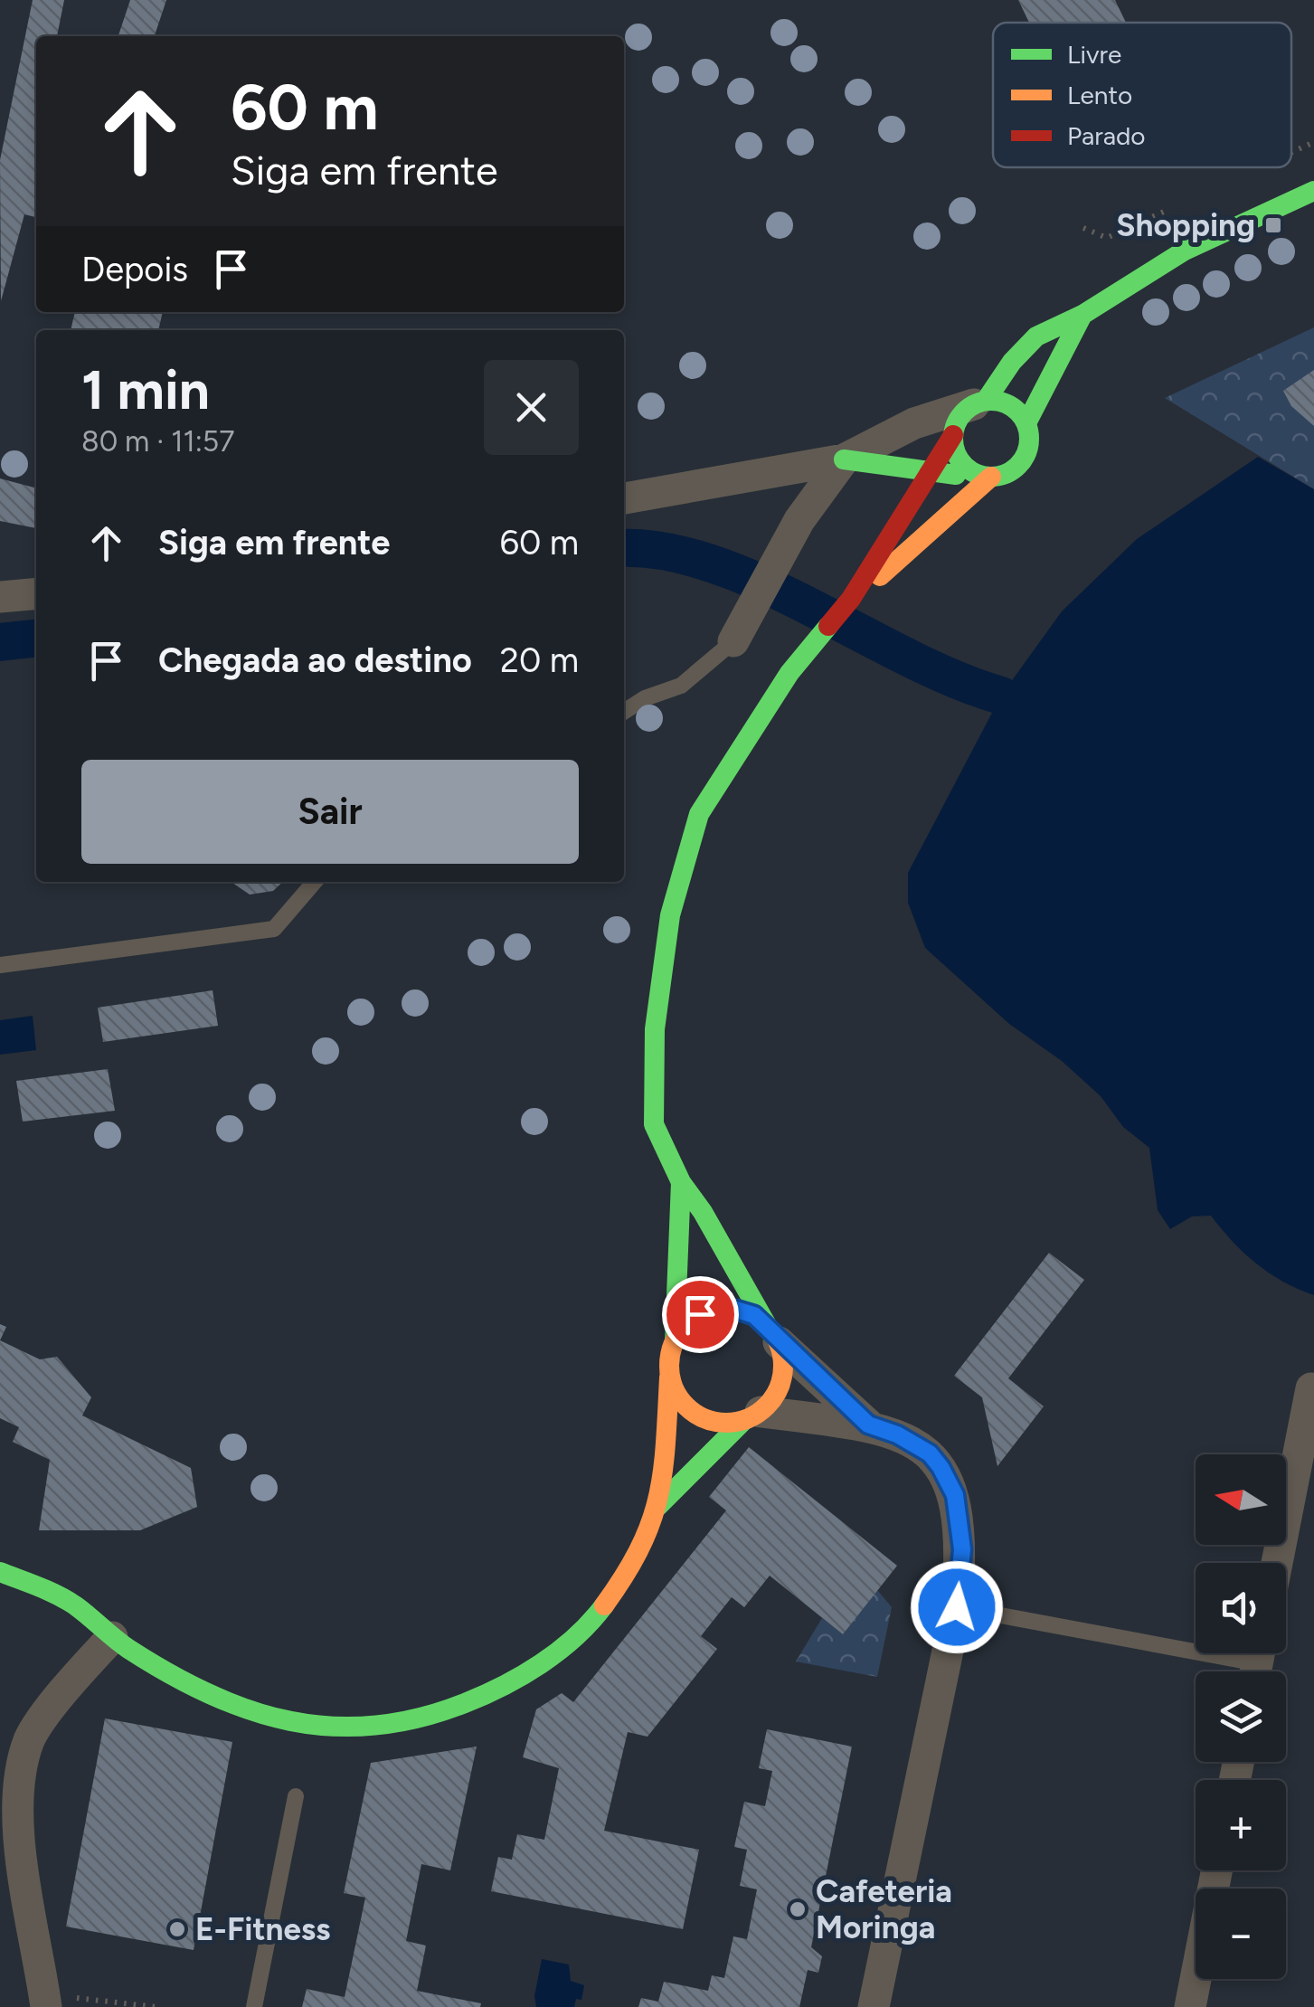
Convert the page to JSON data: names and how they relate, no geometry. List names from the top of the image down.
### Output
{
  "places": {
    "transit": ["Shopping"],
    "other": ["Cafeteria Moringa", "E-Fitness"]
  },
  "legend": ["Livre", "Lento", "Parado"],
  "north": "left",
  "page": {
    "turn": ["60 m", "Siga em frente"],
    "then": "Depois",
    "heading": ["1 min", "80 m · 11:57"],
    "list": [
      {
        "name": "Siga em frente",
        "value": "60 m"
      },
      {
        "name": "Chegada ao destino",
        "value": "20 m"
      }
    ],
    "buttons": "Sair",
    "map_buttons": ["+", "−"]
  }
}
